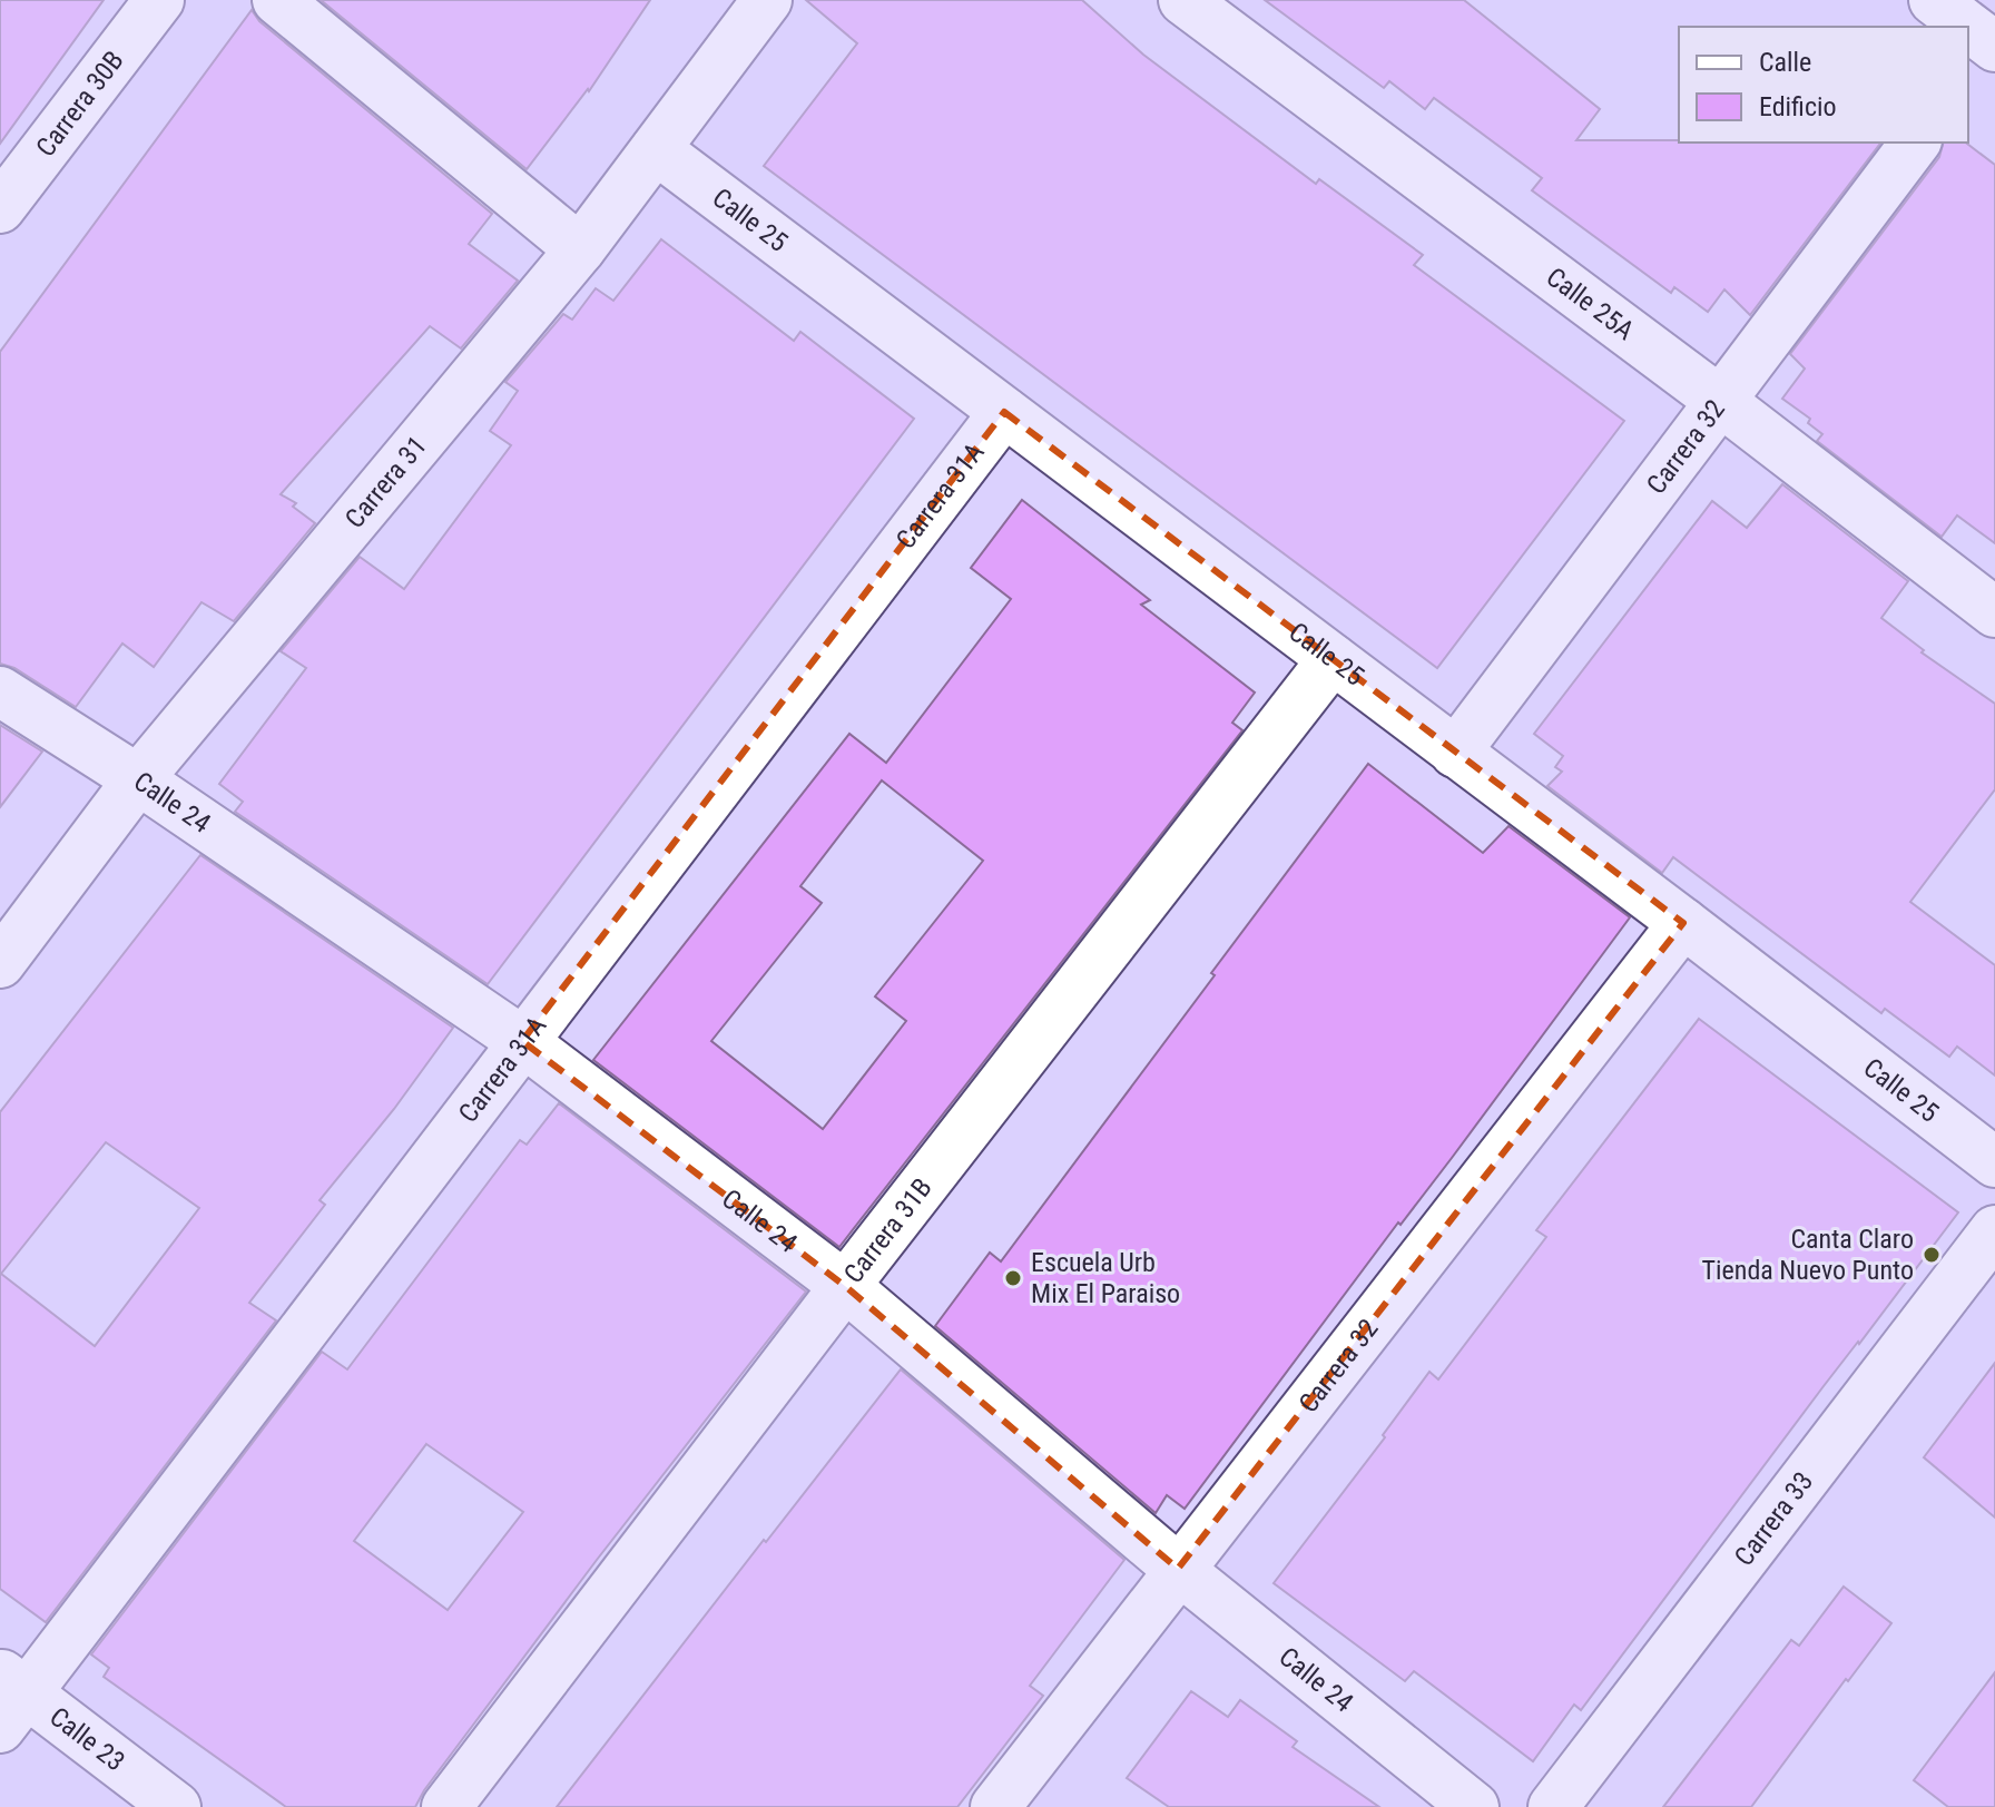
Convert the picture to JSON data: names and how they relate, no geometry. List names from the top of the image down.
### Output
{
  "streets": {
    "street": [
      "Carrera 30B",
      "Calle 25",
      "Calle 25A",
      "Carrera 32",
      "Carrera 31",
      "Carrera 31A",
      "Calle 24",
      "Carrera 31B",
      "Carrera 33",
      "Calle 23"
    ]
  },
  "crossings": [
    ["Calle 25", "Carrera 32"],
    ["Calle 25", "Carrera 31"],
    ["Calle 25", "Carrera 31A"],
    ["Calle 25", "Carrera 31B"],
    ["Calle 25A", "Carrera 32"],
    ["Carrera 32", "Calle 24"],
    ["Carrera 31", "Calle 24"],
    ["Carrera 31A", "Calle 24"],
    ["Carrera 31A", "Calle 23"],
    ["Calle 24", "Carrera 31B"]
  ],
  "places": ["Canta Claro Tienda Nuevo Punto", "Escuela Urb Mix El Paraiso"],
  "legend": ["Calle", "Edificio"]
}
